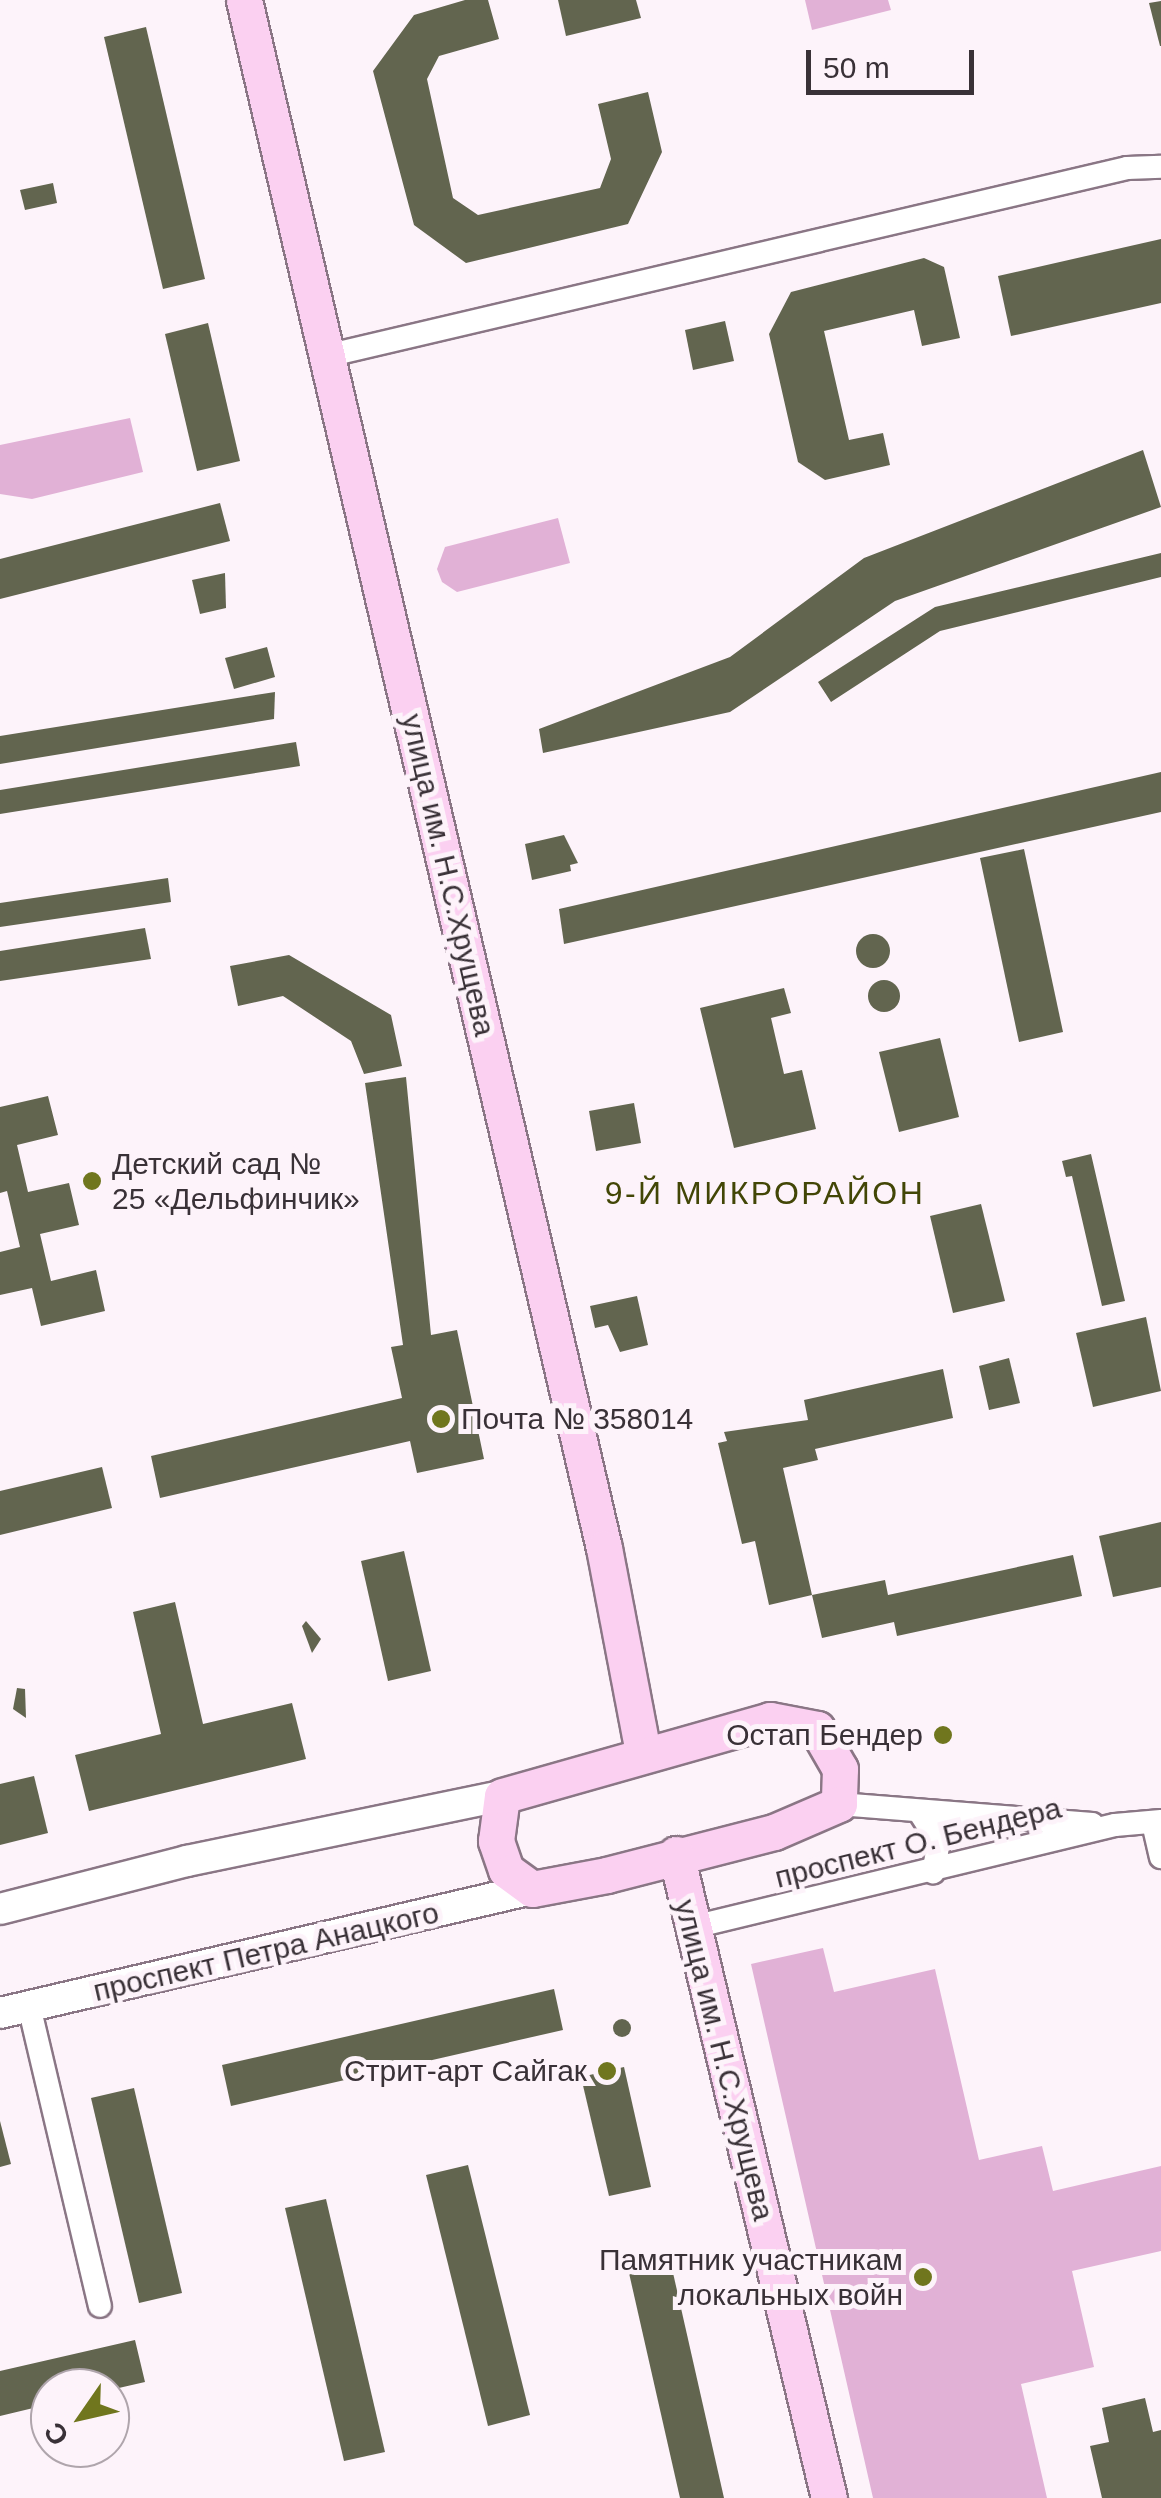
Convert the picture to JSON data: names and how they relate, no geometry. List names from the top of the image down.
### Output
{
  "streets": {
    "main road": ["улица им. Н.С.Хрущева", "проспект Петра Анацкого"],
    "street": ["проспект О. Бендера"]
  },
  "crossings": [
    ["улица им. Н.С.Хрущева", "проспект О. Бендера"],
    ["улица им. Н.С.Хрущева", "проспект Петра Анацкого"]
  ],
  "districts": ["9-Й МИКРОРАЙОН"],
  "places": [
    "Детский сад № 25 «Дельфинчик»",
    "Почта № 358014",
    "Остап Бендер",
    "Стрит-арт Сайгак",
    "Памятник участникам локальных войн"
  ],
  "scale_bar": "50 m",
  "north": "bottom left"
}
